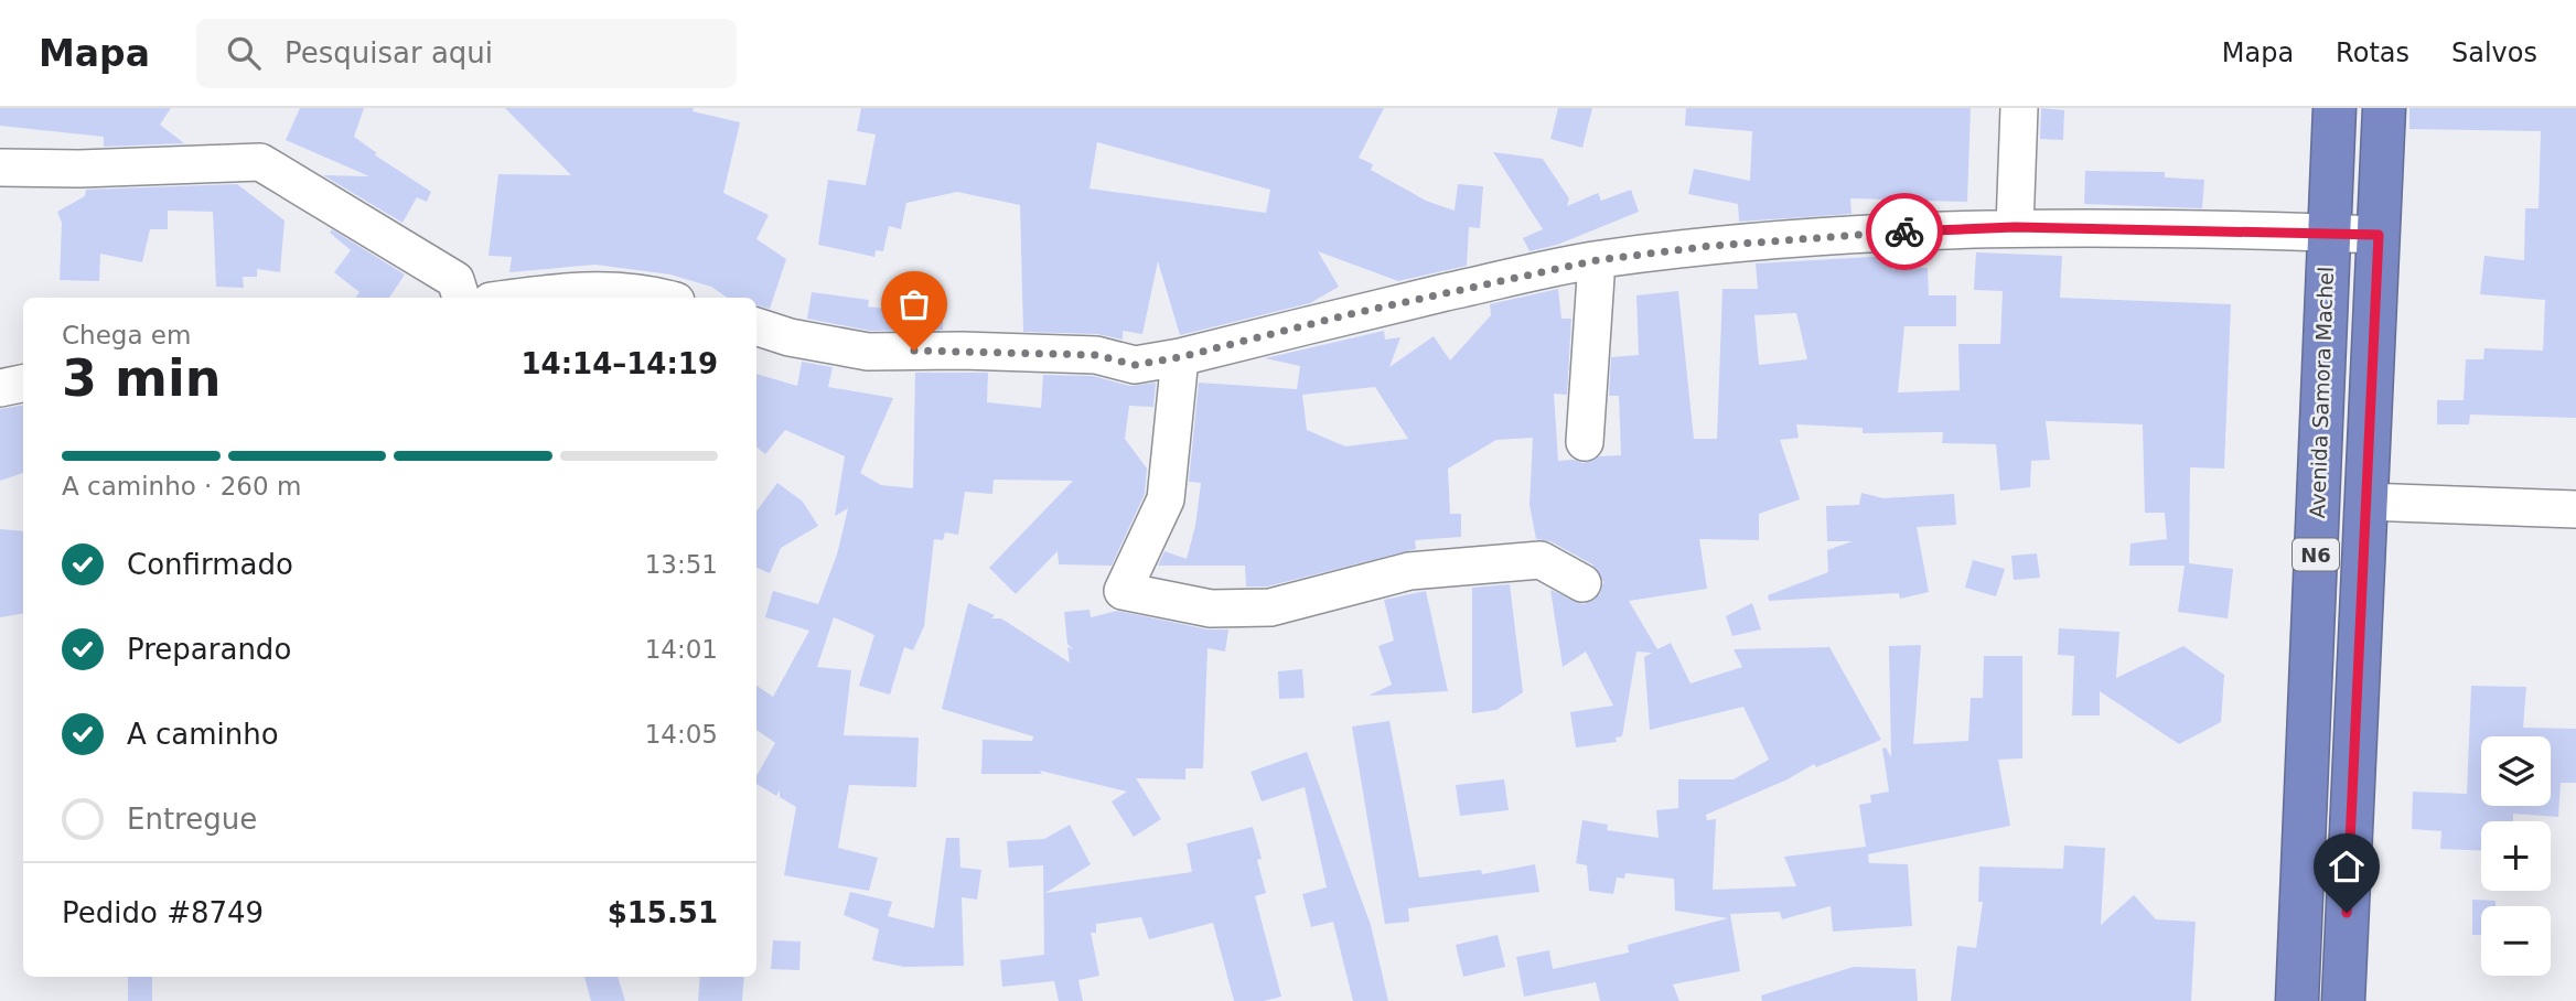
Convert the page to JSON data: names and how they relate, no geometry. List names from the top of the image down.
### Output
{
  "streets": {
    "highway": ["Avenida Samora Machel", "N6"]
  },
  "page": {
    "header": "Mapa",
    "search": "Pesquisar aqui",
    "nav": ["Mapa", "Rotas", "Salvos"],
    "heading": ["3 min", "Chega em", "14:14–14:19"],
    "panel": ["Pedido #8749", "$15.51"],
    "bar": "A caminho · 260 m",
    "list": [
      ["Confirmado", "13:51"],
      ["Preparando", "14:01"],
      ["A caminho", "14:05"],
      "Entregue"
    ],
    "map_buttons": ["+", "−"]
  }
}
